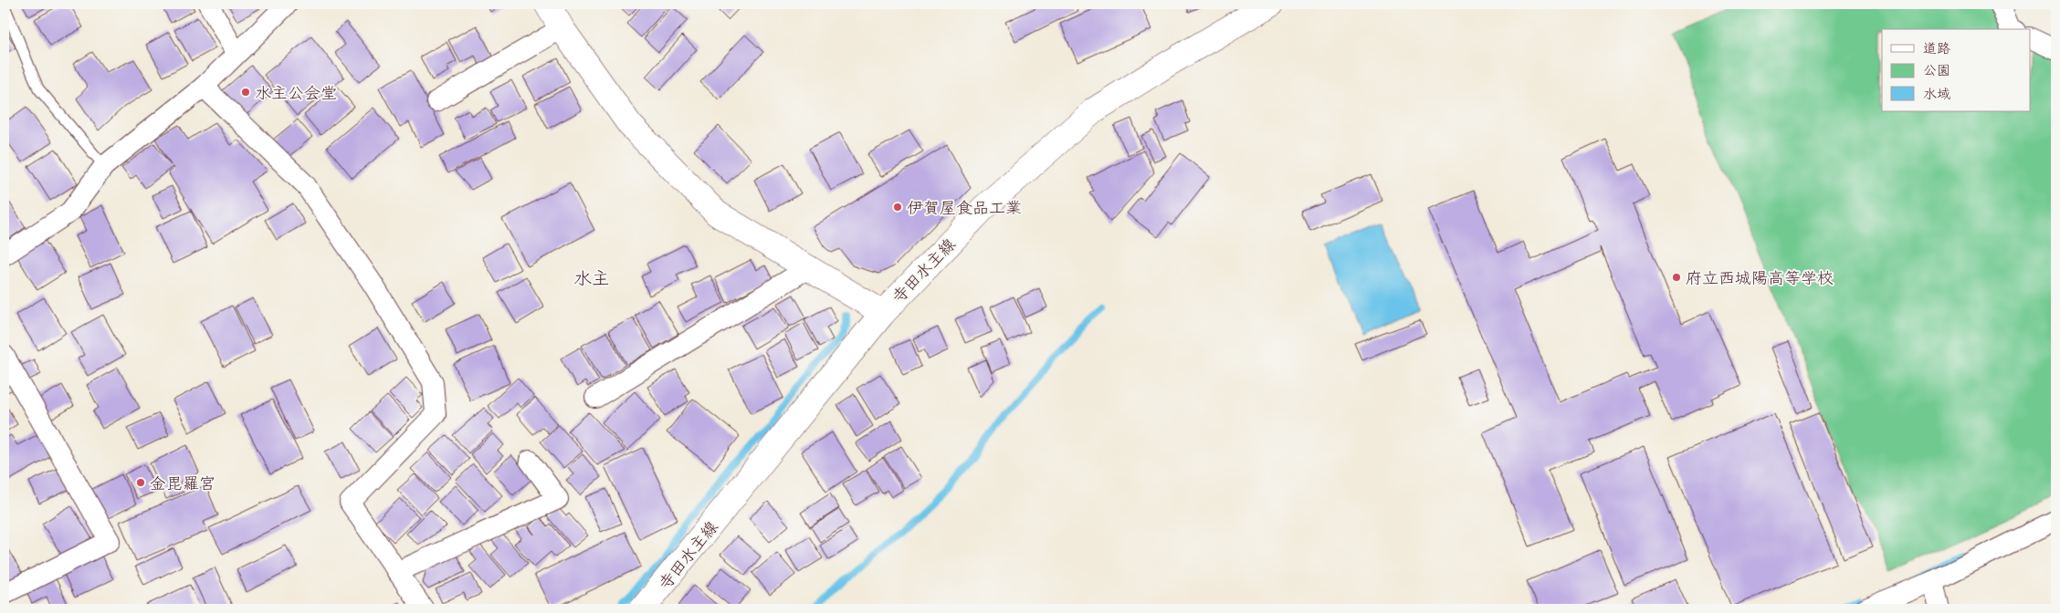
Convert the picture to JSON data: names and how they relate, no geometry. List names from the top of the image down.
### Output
{
  "streets": {
    "main road": ["寺田水主線"]
  },
  "districts": ["水主"],
  "places": [
    "水主公会堂",
    "伊賀屋食品工業",
    "府立西城陽高等学校",
    "金毘羅宮"
  ],
  "legend": ["道路", "公園", "水域"]
}
